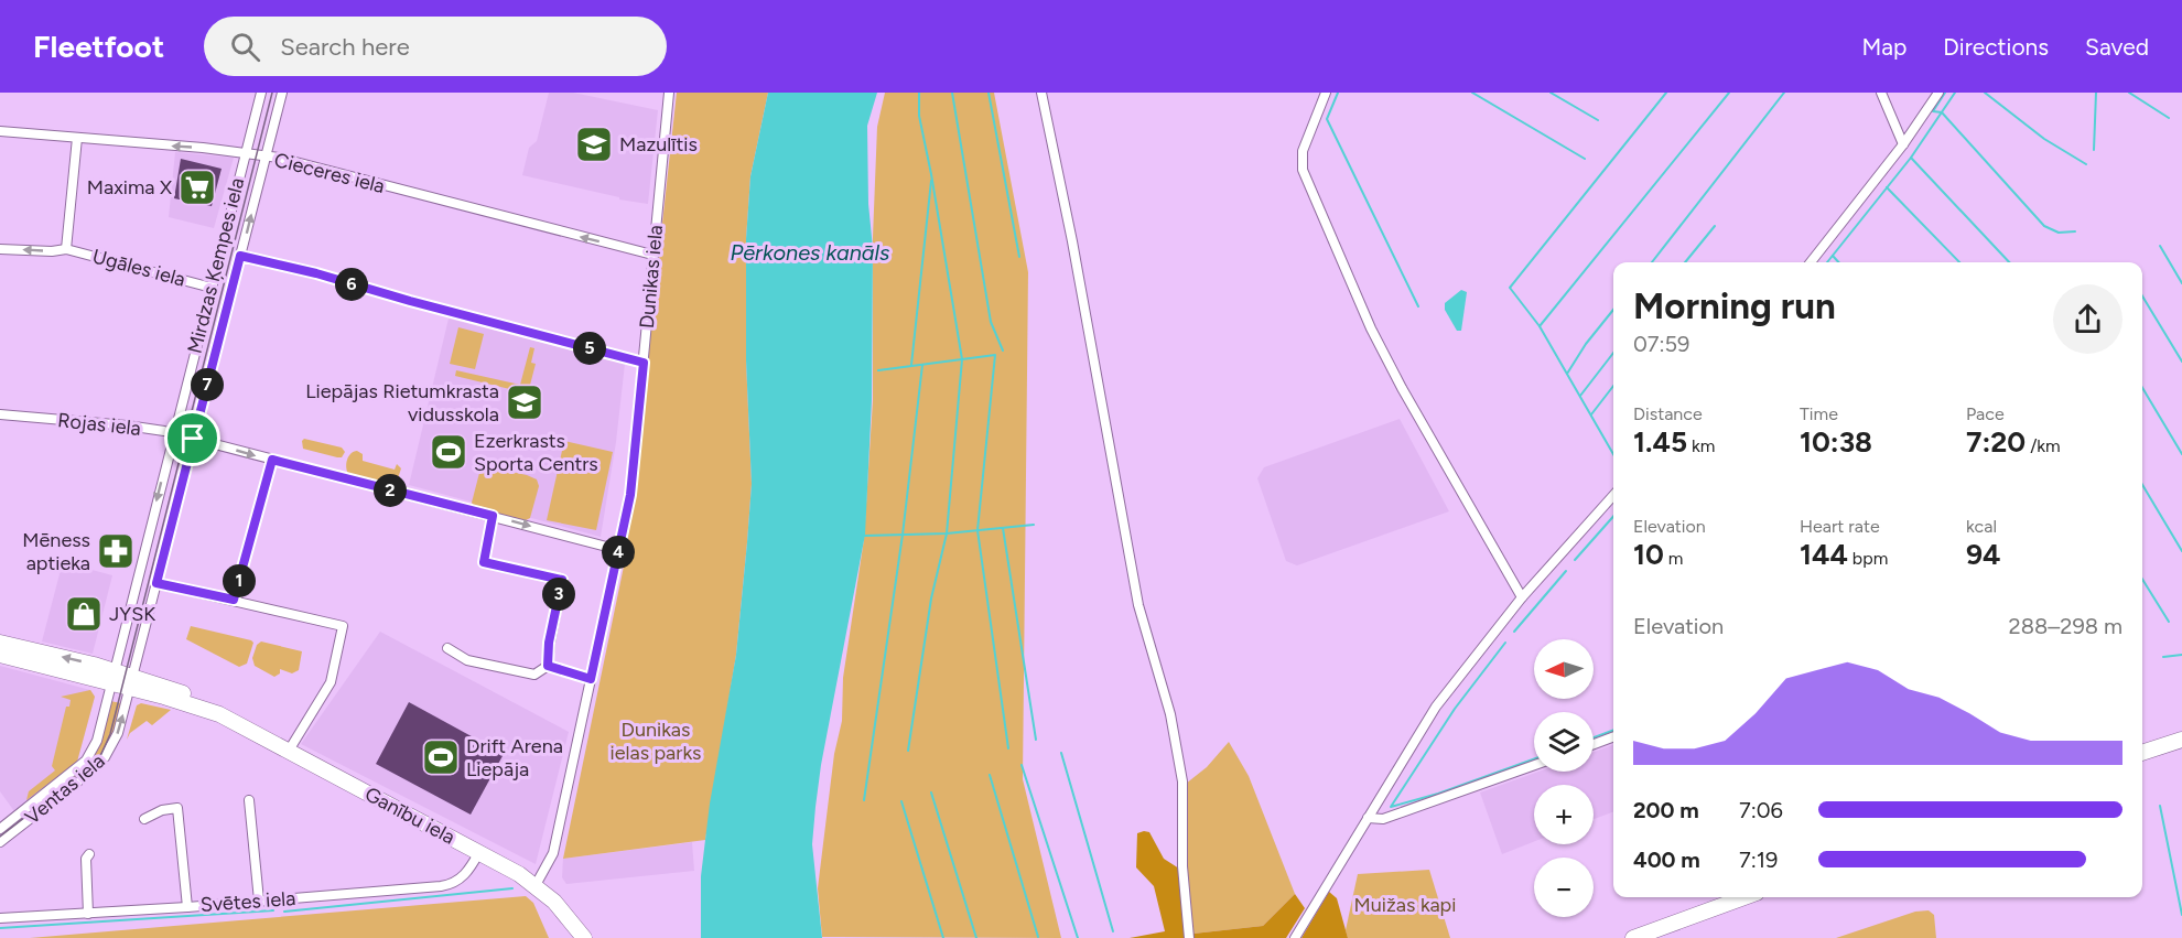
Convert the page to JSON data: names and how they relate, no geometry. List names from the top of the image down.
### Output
{
  "streets": {
    "highway": ["Ganību iela"],
    "street": [
      "Cieceres iela",
      "Mirdzas Ķempes iela",
      "Ugāles iela",
      "Dunikas iela",
      "Rojas iela",
      "Ventas iela",
      "Svētes iela"
    ]
  },
  "crossings": [
    ["Cieceres iela", "Mirdzas Ķempes iela"],
    ["Cieceres iela", "Ugāles iela"],
    ["Cieceres iela", "Dunikas iela"],
    ["Mirdzas Ķempes iela", "Ugāles iela"],
    ["Mirdzas Ķempes iela", "Rojas iela"],
    ["Mirdzas Ķempes iela", "Ventas iela"],
    ["Mirdzas Ķempes iela", "Ganību iela"],
    ["Dunikas iela", "Rojas iela"],
    ["Dunikas iela", "Ganību iela"],
    ["Ventas iela", "Ganību iela"],
    ["Ganību iela", "Svētes iela"]
  ],
  "one_way": ["Cieceres iela"],
  "water": ["Pērkones kanāls"],
  "parks": ["Dunikas ielas parks", "Muižas kapi"],
  "places": {
    "school or university": ["Mazulītis", "Liepājas Rietumkrasta vidusskola"],
    "supermarket": ["Maxima X"],
    "sports": ["Ezerkrasts Sporta Centrs", "Drift Arena Liepāja"],
    "pharmacy": ["Mēness aptieka"],
    "shop": ["JYSK"]
  },
  "north": "left",
  "page": {
    "header": "Fleetfoot",
    "search": "Search here",
    "nav": ["Map", "Directions", "Saved"],
    "heading": ["Morning run", "07:59"],
    "pins": [
      "6",
      "5",
      "7",
      "2",
      "4",
      "1",
      "3"
    ],
    "stats": [
      ["Distance", "1.45 km"],
      ["Time", "10:38"],
      ["Pace", "7:20 /km"],
      ["Elevation", "10 m"],
      ["Heart rate", "144 bpm"],
      ["kcal", "94"]
    ],
    "chart": ["Elevation", "288–298 m"],
    "map_buttons": ["+", "−"],
    "list": [
      {
        "name": "200 m",
        "note": "7:06"
      },
      {
        "name": "400 m",
        "note": "7:19"
      }
    ]
  }
}
